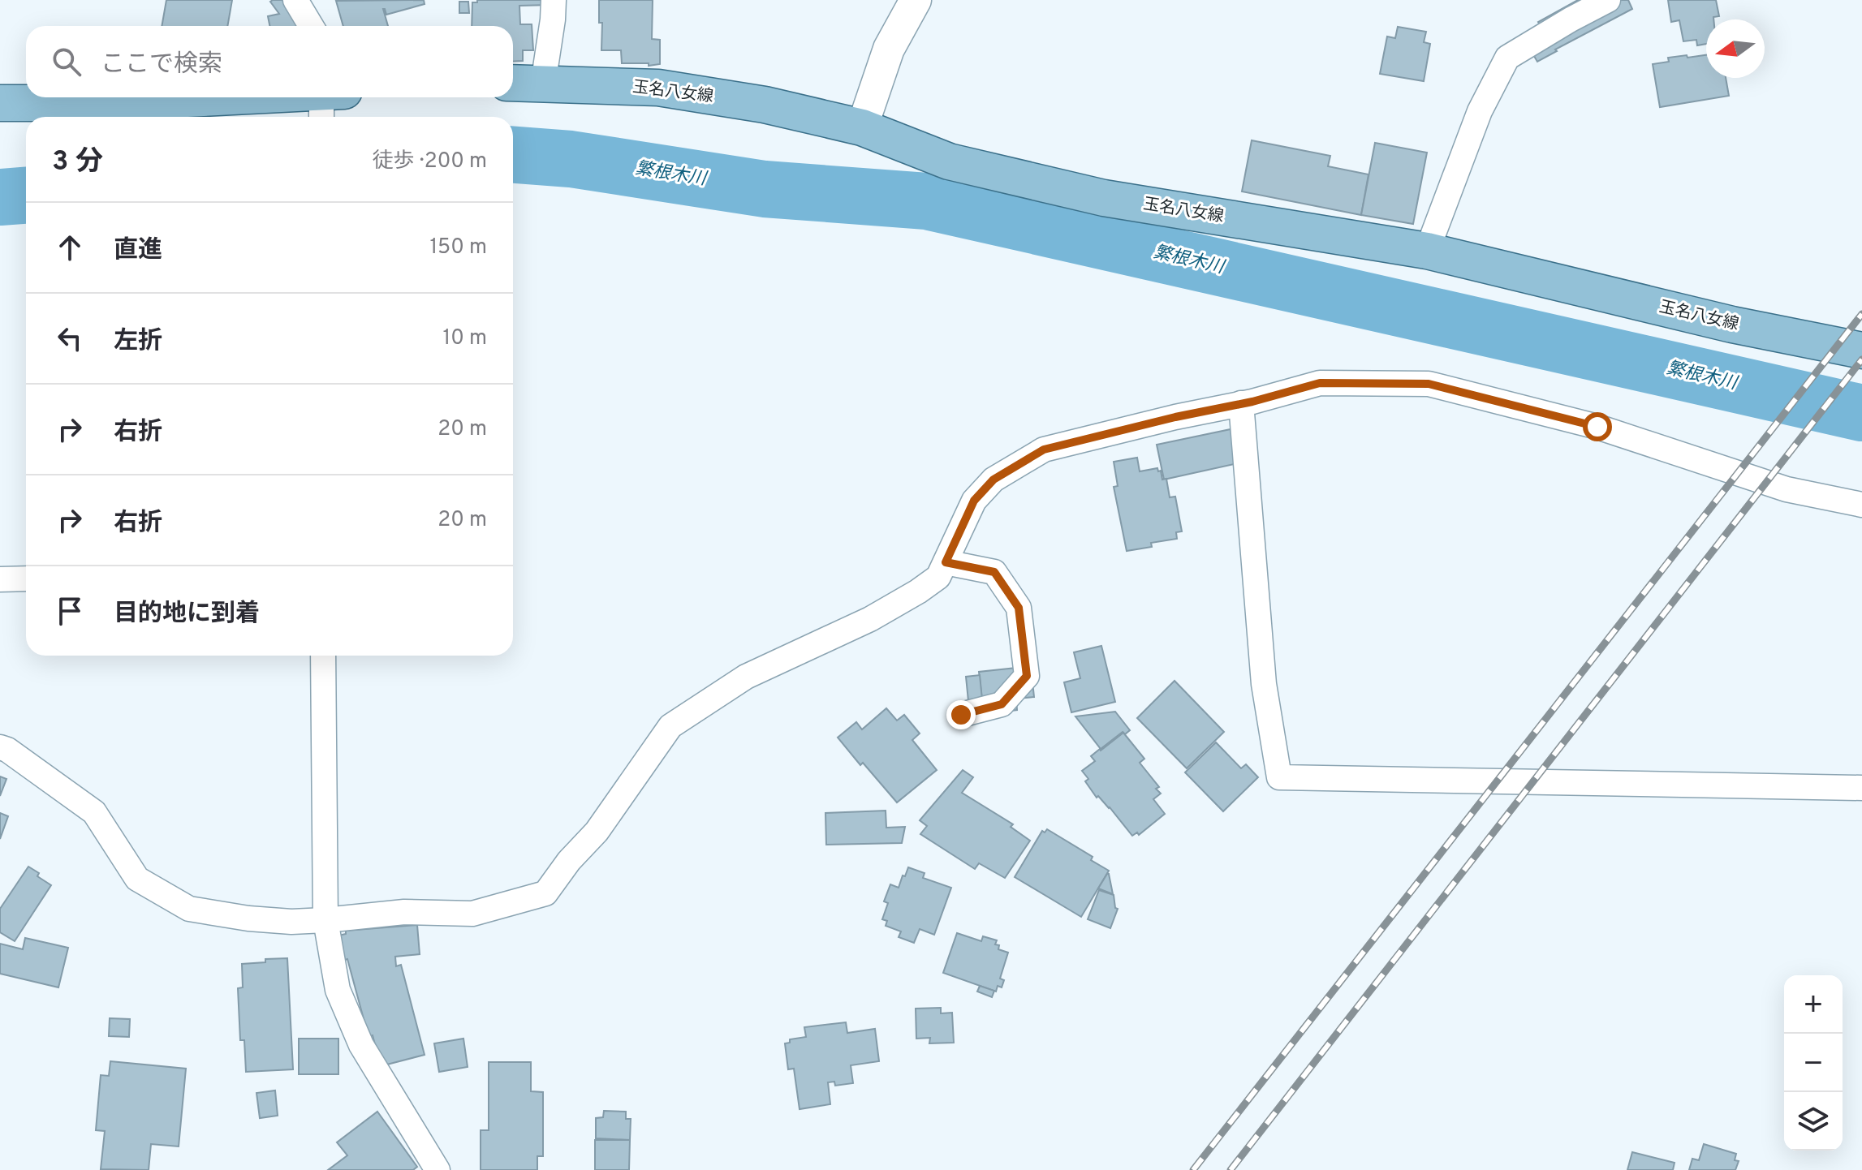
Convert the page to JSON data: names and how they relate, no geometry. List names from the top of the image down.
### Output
{
  "streets": {
    "main road": ["玉名八女線"]
  },
  "water": ["繁根木川"],
  "north": "left",
  "page": {
    "search": "ここで検索",
    "heading": ["3 分", "徒歩 · 200 m"],
    "list": [
      ["直進", "150 m"],
      ["左折", "10 m"],
      ["右折", "20 m"],
      ["右折", "20 m"],
      "目的地に到着"
    ],
    "map_buttons": ["+", "−"]
  }
}
